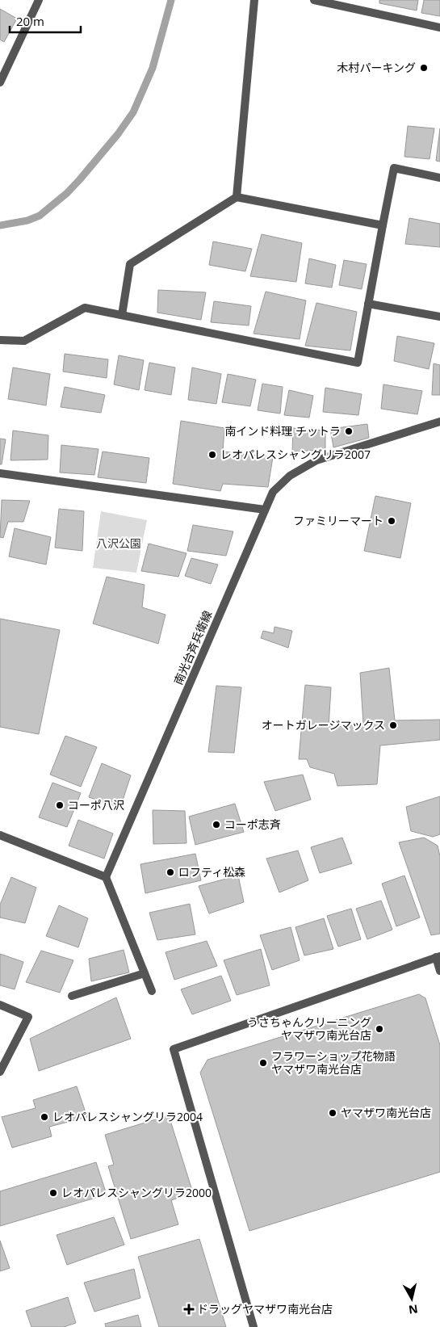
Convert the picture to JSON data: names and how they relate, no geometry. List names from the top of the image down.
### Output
{
  "streets": {
    "street": ["南光台斉兵衛線"]
  },
  "parks": ["八沢公園"],
  "places": {
    "other": [
      "木村パーキング",
      "南インド料理 チットラ",
      "レオパレスシャングリラ2007",
      "ファミリーマート",
      "オートガレージマックス",
      "コーポ八沢",
      "コーポ志斉",
      "ロフティ松森",
      "うさちゃんクリーニング ヤマザワ南光台店",
      "フラワーショップ花物語 ヤマザワ南光台店",
      "ヤマザワ南光台店",
      "レオパレスシャングリラ2004",
      "レオパレスシャングリラ2000"
    ],
    "health": ["ドラッグヤマザワ南光台店"]
  },
  "scale_bar": "20 m",
  "north": "bottom"
}
